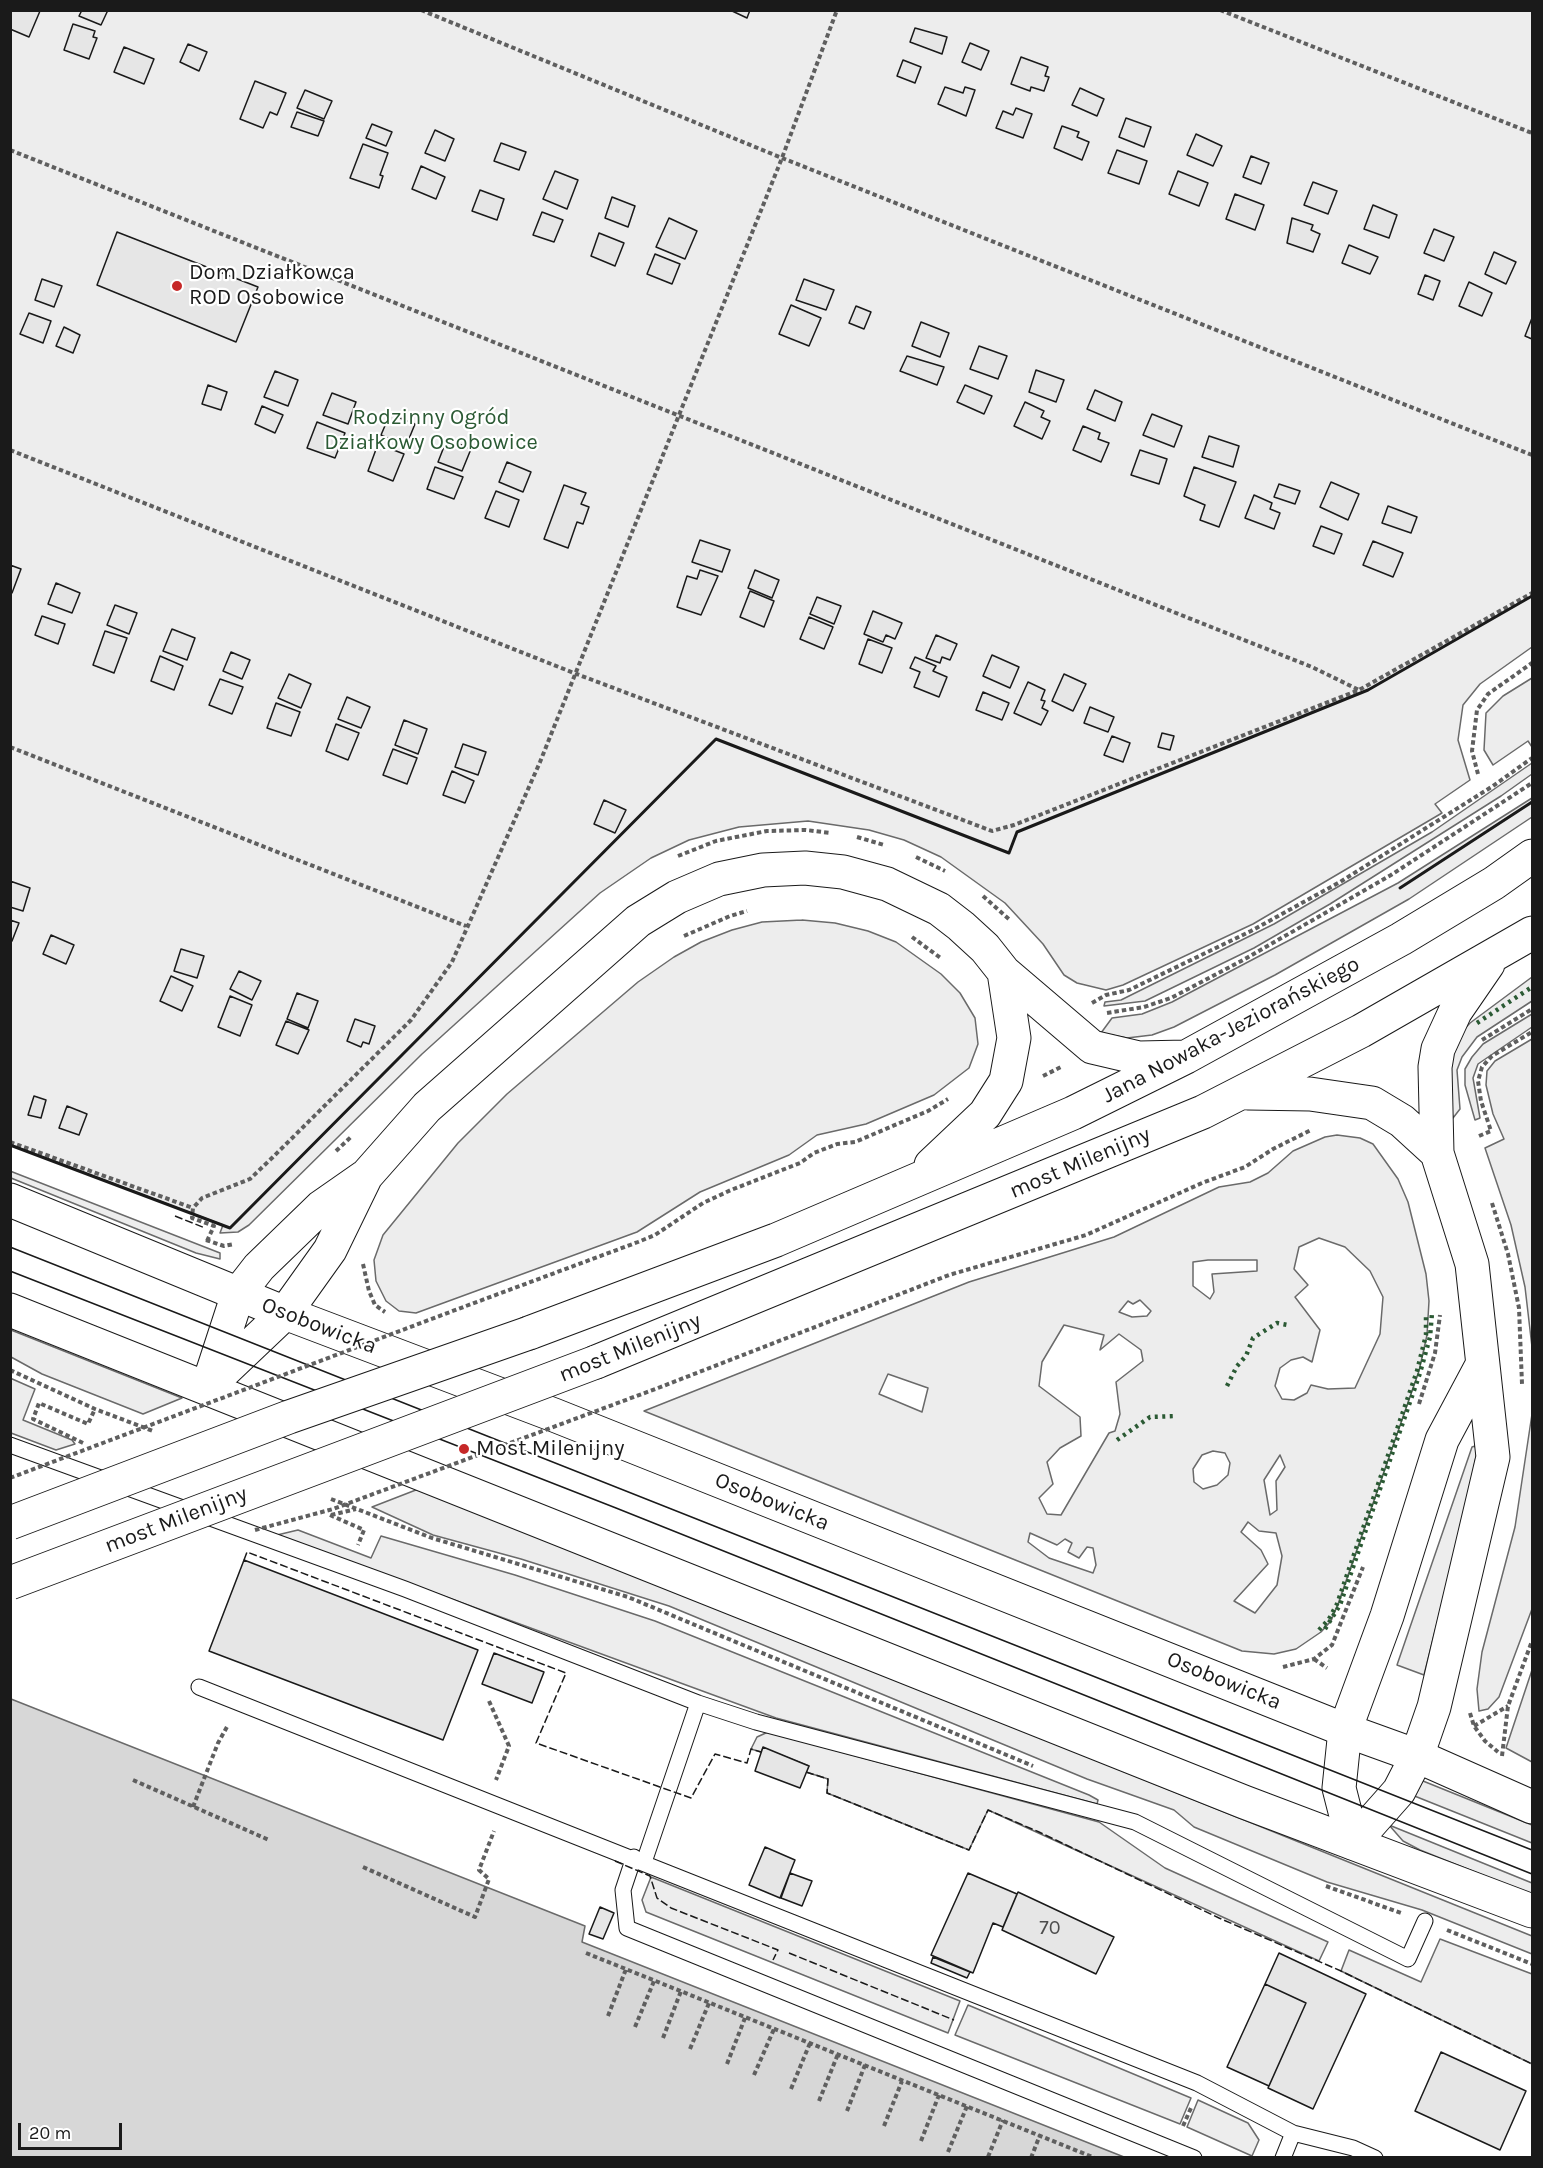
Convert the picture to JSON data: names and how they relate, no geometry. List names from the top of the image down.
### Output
{
  "streets": {
    "main road": ["Jana Nowaka-Jeziorańskiego", "most Milenijny", "Osobowicka"]
  },
  "crossings": [
    ["Jana Nowaka-Jeziorańskiego", "most Milenijny"]
  ],
  "parks": ["Rodzinny Ogród Działkowy Osobowice"],
  "places": ["Dom Działkowca ROD Osobowice", "Most Milenijny"],
  "house_numbers": ["70"],
  "scale_bar": "20 m"
}
